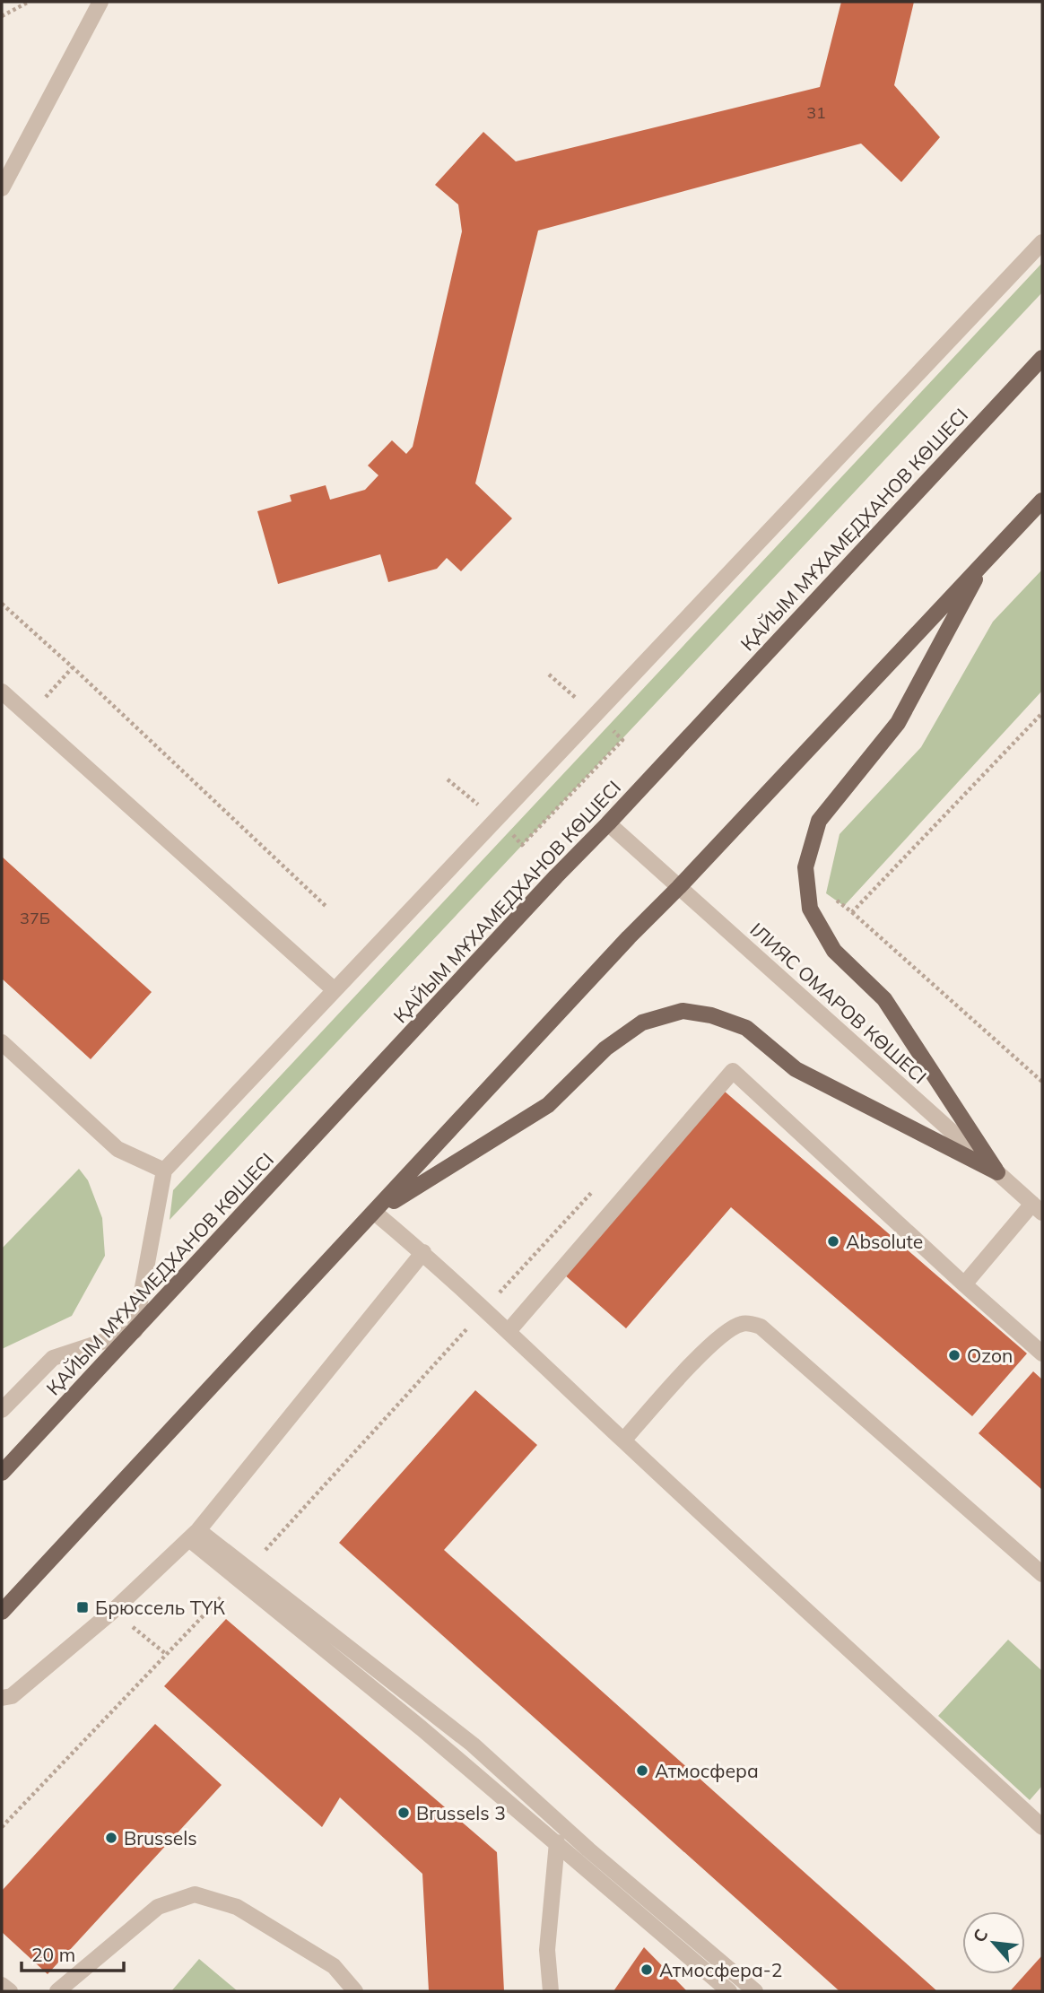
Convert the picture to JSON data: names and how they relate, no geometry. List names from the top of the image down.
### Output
{
  "streets": {
    "main road": ["ҚАЙЫМ МҰХАМЕДХАНОВ КӨШЕСІ"],
    "street": ["ІЛИЯС ОМАРОВ КӨШЕСІ"]
  },
  "crossings": [
    ["ҚАЙЫМ МҰХАМЕДХАНОВ КӨШЕСІ", "ІЛИЯС ОМАРОВ КӨШЕСІ"]
  ],
  "places": {
    "other": [
      "Absolute",
      "Ozon",
      "Атмосфера",
      "Brussels 3",
      "Brussels",
      "Атмосфера-2"
    ],
    "transit": ["Брюссель ТҮК"]
  },
  "house_numbers": ["31", "37Б"],
  "scale_bar": "20 m",
  "north": "top left"
}
